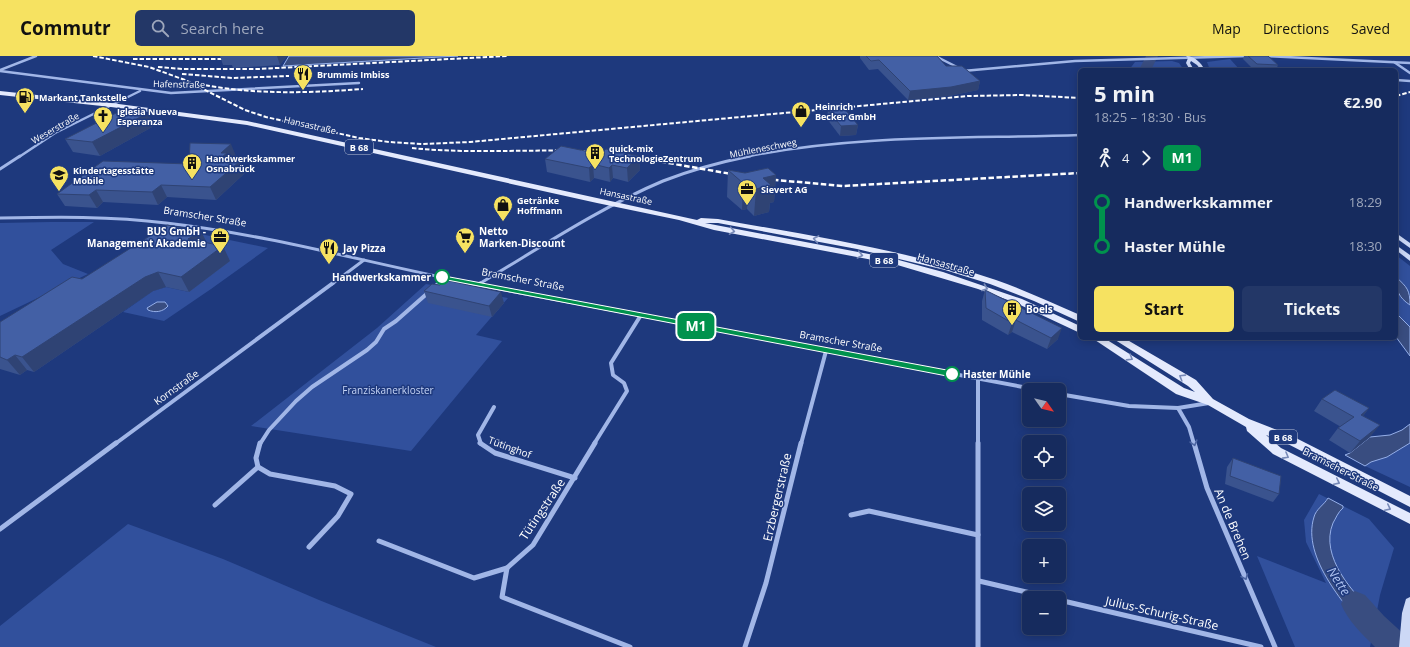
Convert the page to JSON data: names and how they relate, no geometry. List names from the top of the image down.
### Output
{
  "streets": {
    "main road": ["Hansastraße", "B 68", "Bramscher Straße"],
    "street": [
      "Hafenstraße",
      "Weserstraße",
      "Mühleneschweg",
      "Kornstraße",
      "Tütinghof",
      "Erzbergerstraße",
      "Tütingstraße",
      "An de Brehen",
      "Julius-Schurig-Straße"
    ]
  },
  "crossings": [
    ["Hafenstraße", "Weserstraße"],
    ["Hansastraße", "Weserstraße"],
    ["Hansastraße", "Mühleneschweg"],
    ["B 68", "Bramscher Straße"],
    ["Mühleneschweg", "Bramscher Straße"],
    ["Bramscher Straße", "Kornstraße"],
    ["Bramscher Straße", "Erzbergerstraße"],
    ["Bramscher Straße", "Tütingstraße"],
    ["Tütinghof", "Tütingstraße"]
  ],
  "one_way": ["An de Brehen"],
  "water": ["Nette"],
  "parks": ["Franziskanerkloster"],
  "places": {
    "restaurant": ["Brummis Imbiss", "Jay Pizza"],
    "fuel station": ["Markant Tankstelle"],
    "shop": ["Heinrich Becker GmbH", "Getränke Hoffmann"],
    "church": ["Iglesia Nueva Esperanza"],
    "building": ["quick-mix TechnologieZentrum", "Handwerkskammer Osnabrück", "Boels"],
    "school or university": ["Kindertagesstätte Mobile"],
    "office": ["Sievert AG", "BUS GmbH - Management Akademie"],
    "supermarket": ["Netto Marken-Discount"],
    "other": ["Handwerkskammer", "Haster Mühle"]
  },
  "lines": ["bus line M1"],
  "north": "bottom right",
  "page": {
    "header": "Commutr",
    "search": "Search here",
    "nav": ["Map", "Directions", "Saved"],
    "on_map": "M1",
    "heading": ["5 min", "18:25 – 18:30 · Bus", "€2.90"],
    "legs": ["4", "M1"],
    "list": [
      {
        "name": "Handwerkskammer",
        "value": "18:29"
      },
      {
        "name": "Haster Mühle",
        "value": "18:30"
      }
    ],
    "buttons": ["Start", "Tickets"],
    "map_buttons": ["+", "−"]
  }
}
